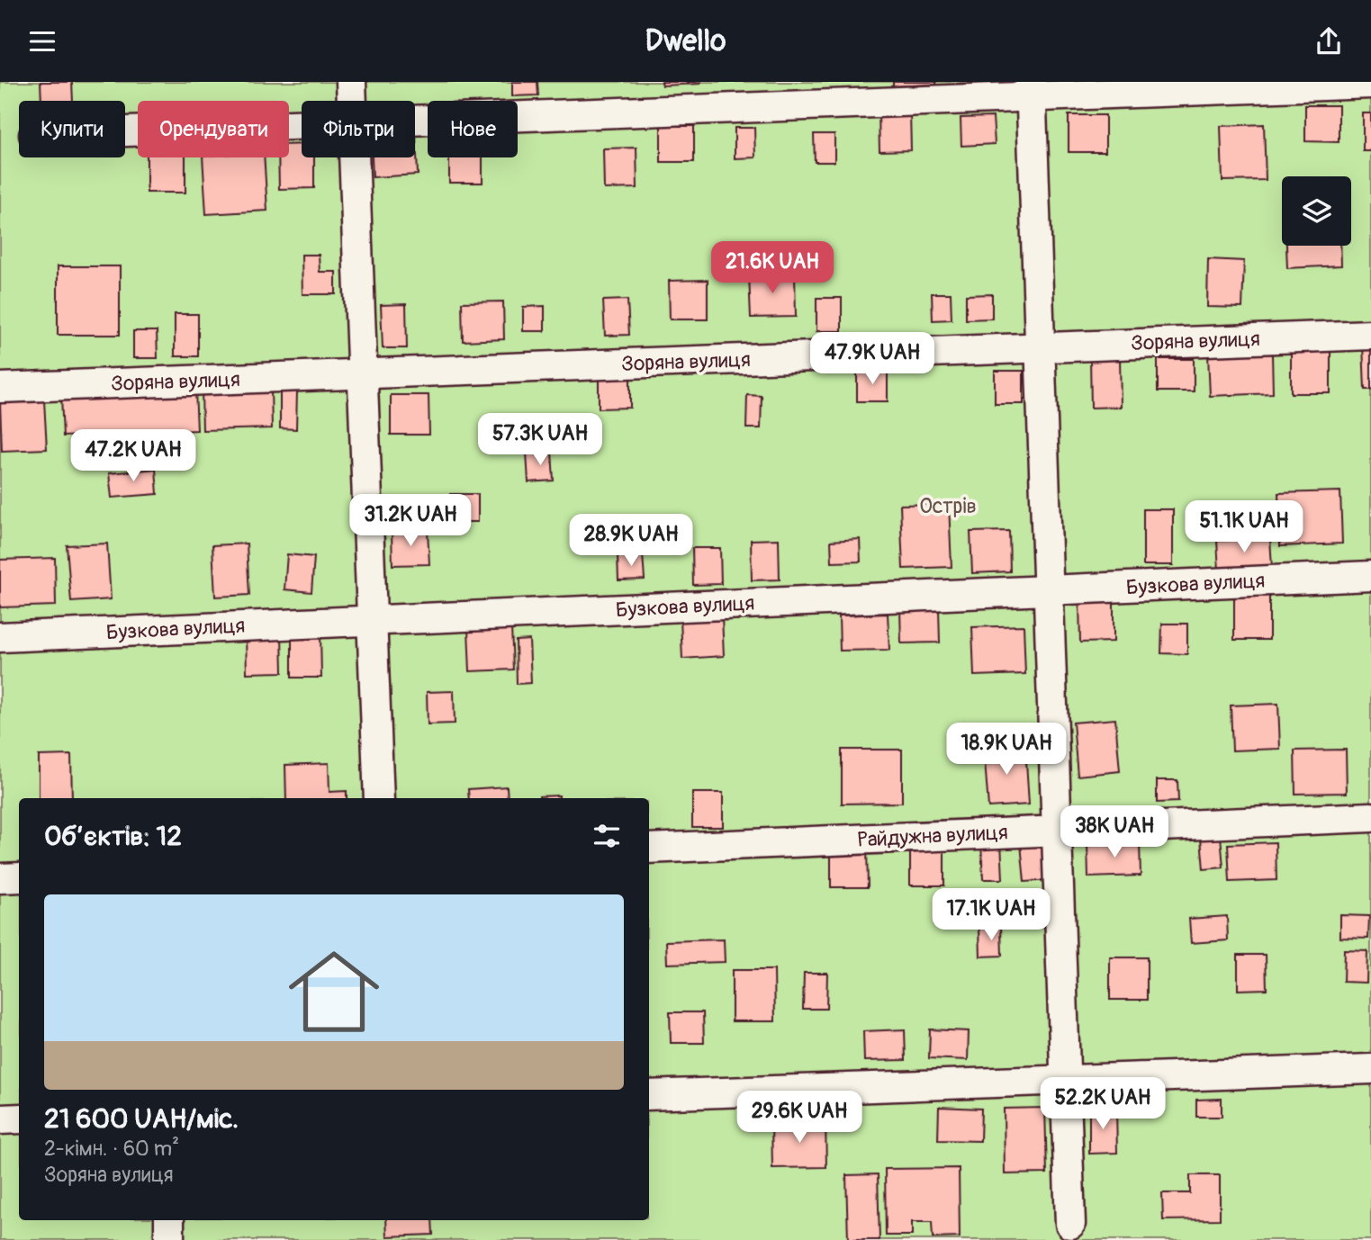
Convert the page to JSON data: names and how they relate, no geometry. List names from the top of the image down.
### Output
{
  "streets": {
    "street": ["Зоряна вулиця", "Бузкова вулиця", "Райдужна вулиця"]
  },
  "parks": ["Острів"],
  "page": {
    "header": "Dwello",
    "chip": [
      "Купити",
      "Орендувати",
      "Фільтри",
      "Нове"
    ],
    "price": [
      "21.6K UAH",
      "47.9K UAH",
      "57.3K UAH",
      "47.2K UAH",
      "31.2K UAH",
      "51.1K UAH",
      "28.9K UAH",
      "18.9K UAH",
      "38K UAH",
      "17.1K UAH",
      "52.2K UAH",
      "29.6K UAH"
    ],
    "heading": "Об’єктів: 12",
    "list": [
      {
        "name": "21 600 UAH/міс.",
        "note": "2-кімн. · 60 m² · Зоряна вулиця"
      }
    ]
  }
}
